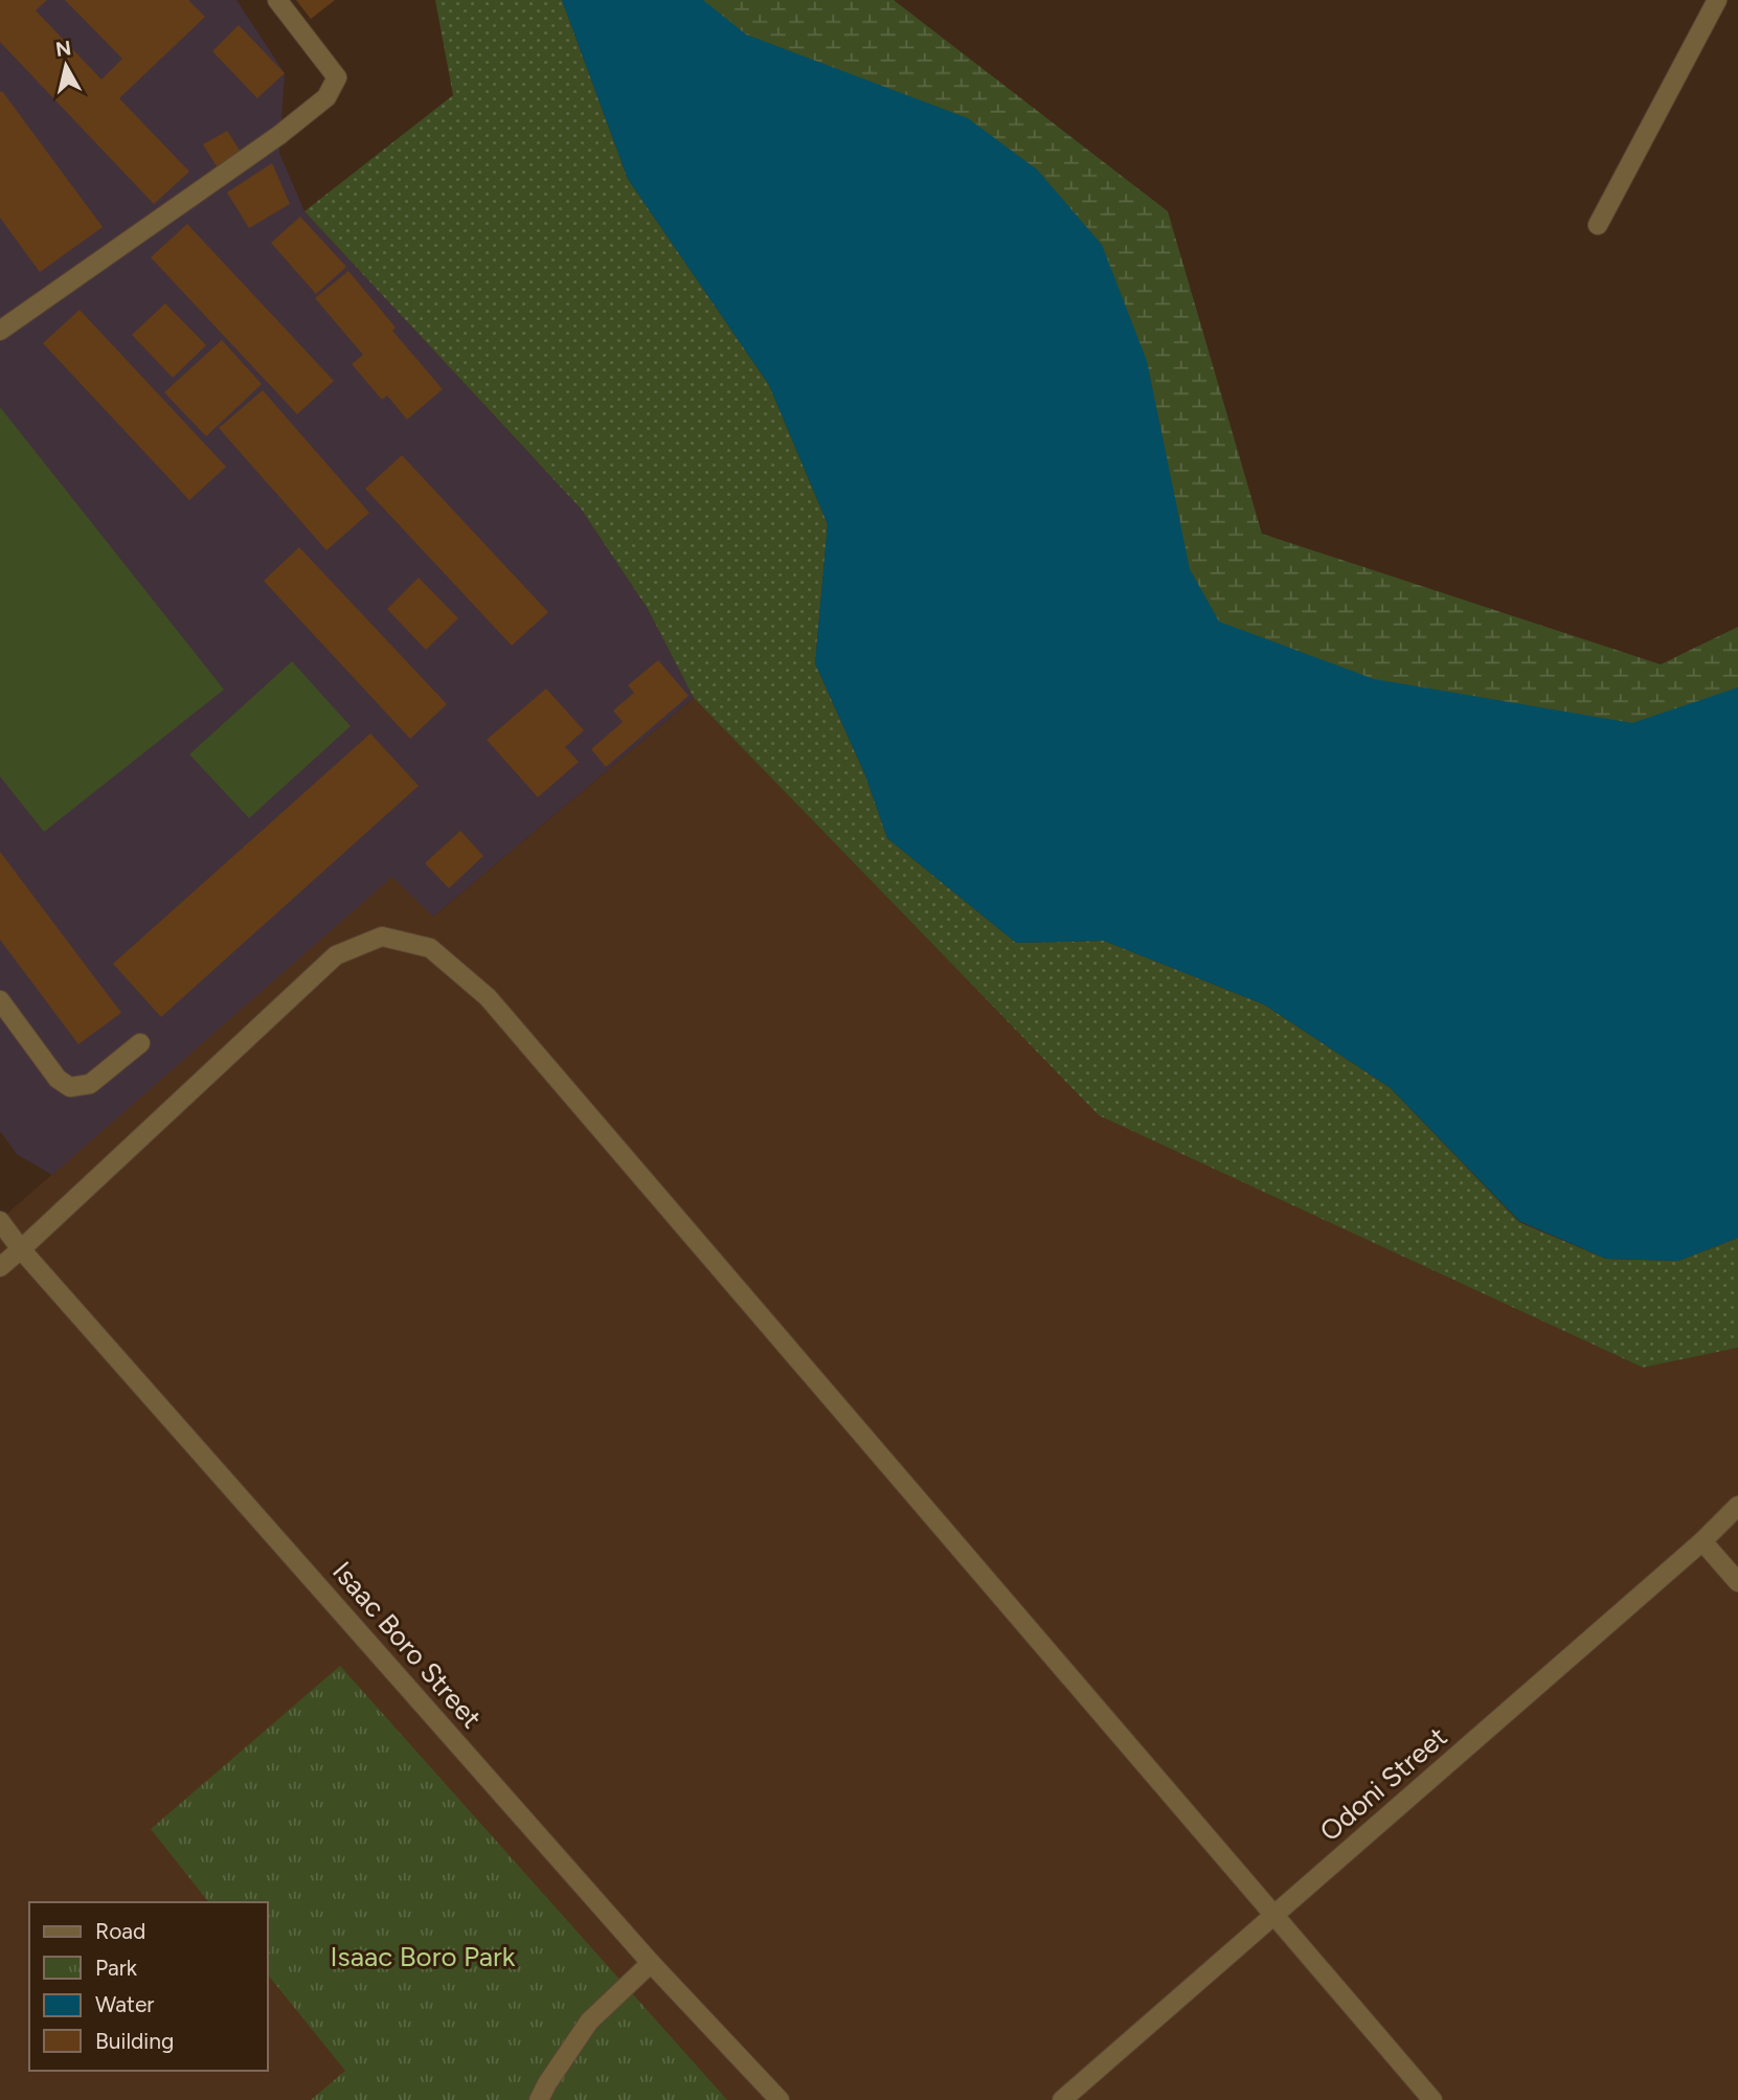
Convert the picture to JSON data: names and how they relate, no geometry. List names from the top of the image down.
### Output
{
  "streets": {
    "street": ["Isaac Boro Street", "Odoni Street"]
  },
  "parks": ["Isaac Boro Park"],
  "legend": [
    "Road",
    "Park",
    "Water",
    "Building"
  ],
  "north": "top"
}
